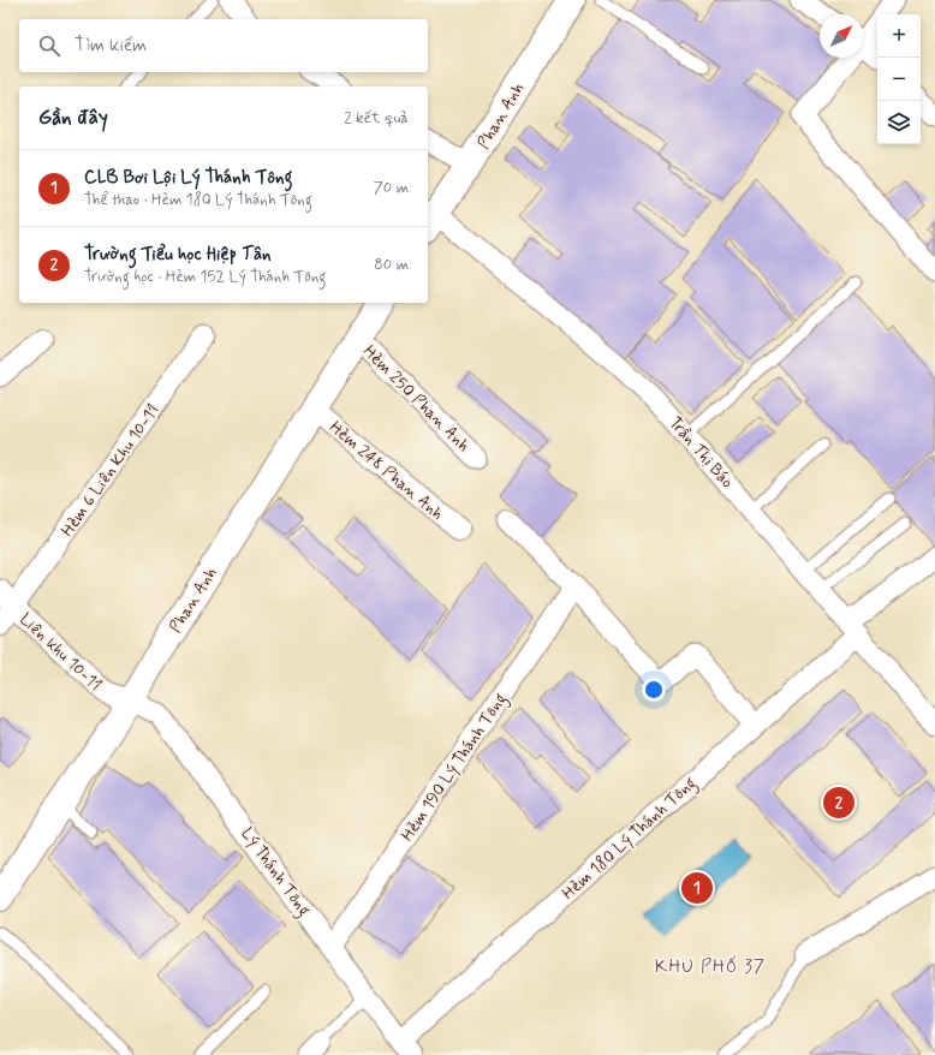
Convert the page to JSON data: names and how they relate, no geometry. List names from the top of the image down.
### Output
{
  "streets": {
    "main road": ["Phan Anh"],
    "street": [
      "Hẻm 250 Phan Anh",
      "Trần Thị Báo",
      "Hẻm 6 Liên Khu 10-11",
      "Hẻm 248 Phan Anh",
      "Liên khu 10-11",
      "Hẻm 190 Lý Thánh Tông",
      "Hẻm 180 Lý Thánh Tông",
      "Lý Thánh Tông"
    ]
  },
  "crossings": [
    ["Phan Anh", "Hẻm 250 Phan Anh"],
    ["Phan Anh", "Trần Thị Báo"],
    ["Phan Anh", "Hẻm 248 Phan Anh"],
    ["Phan Anh", "Liên khu 10-11"],
    ["Phan Anh", "Lý Thánh Tông"],
    ["Trần Thị Báo", "Hẻm 180 Lý Thánh Tông"],
    ["Hẻm 6 Liên Khu 10-11", "Liên khu 10-11"],
    ["Liên khu 10-11", "Lý Thánh Tông"],
    ["Hẻm 190 Lý Thánh Tông", "Lý Thánh Tông"],
    ["Hẻm 180 Lý Thánh Tông", "Lý Thánh Tông"]
  ],
  "districts": ["KHU PHỐ 37"],
  "north": "top right",
  "page": {
    "map_buttons": ["+", "−"],
    "search": "Tìm kiếm",
    "heading": ["Gần đây", "2 kết quả"],
    "list": [
      {
        "mark": "1",
        "name": "CLB Bơi Lội Lý Thánh Tông",
        "note": "Thể thao · Hẻm 180 Lý Thánh Tông",
        "value": "70 m"
      },
      {
        "mark": "2",
        "name": "Trường Tiểu học Hiệp Tân",
        "note": "Trường học · Hẻm 152 Lý Thánh Tông",
        "value": "80 m"
      }
    ],
    "pins": ["2", "1"]
  }
}
